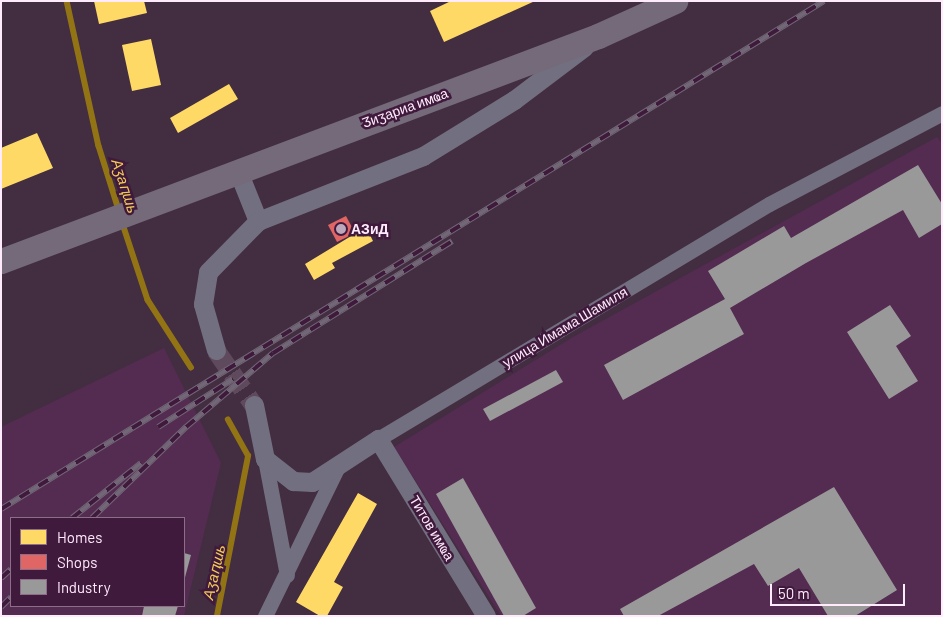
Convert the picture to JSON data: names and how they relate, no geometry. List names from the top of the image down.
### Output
{
  "streets": {
    "highway": ["Ӡиӡариа имҩа"],
    "street": ["улица Имама Шамиля", "Титов имҩа"]
  },
  "crossings": [
    ["улица Имама Шамиля", "Титов имҩа"]
  ],
  "water": ["Аӡаԥшь"],
  "places": ["АЗиД"],
  "legend": ["Homes", "Shops", "Industry"],
  "scale_bar": "50 m"
}
